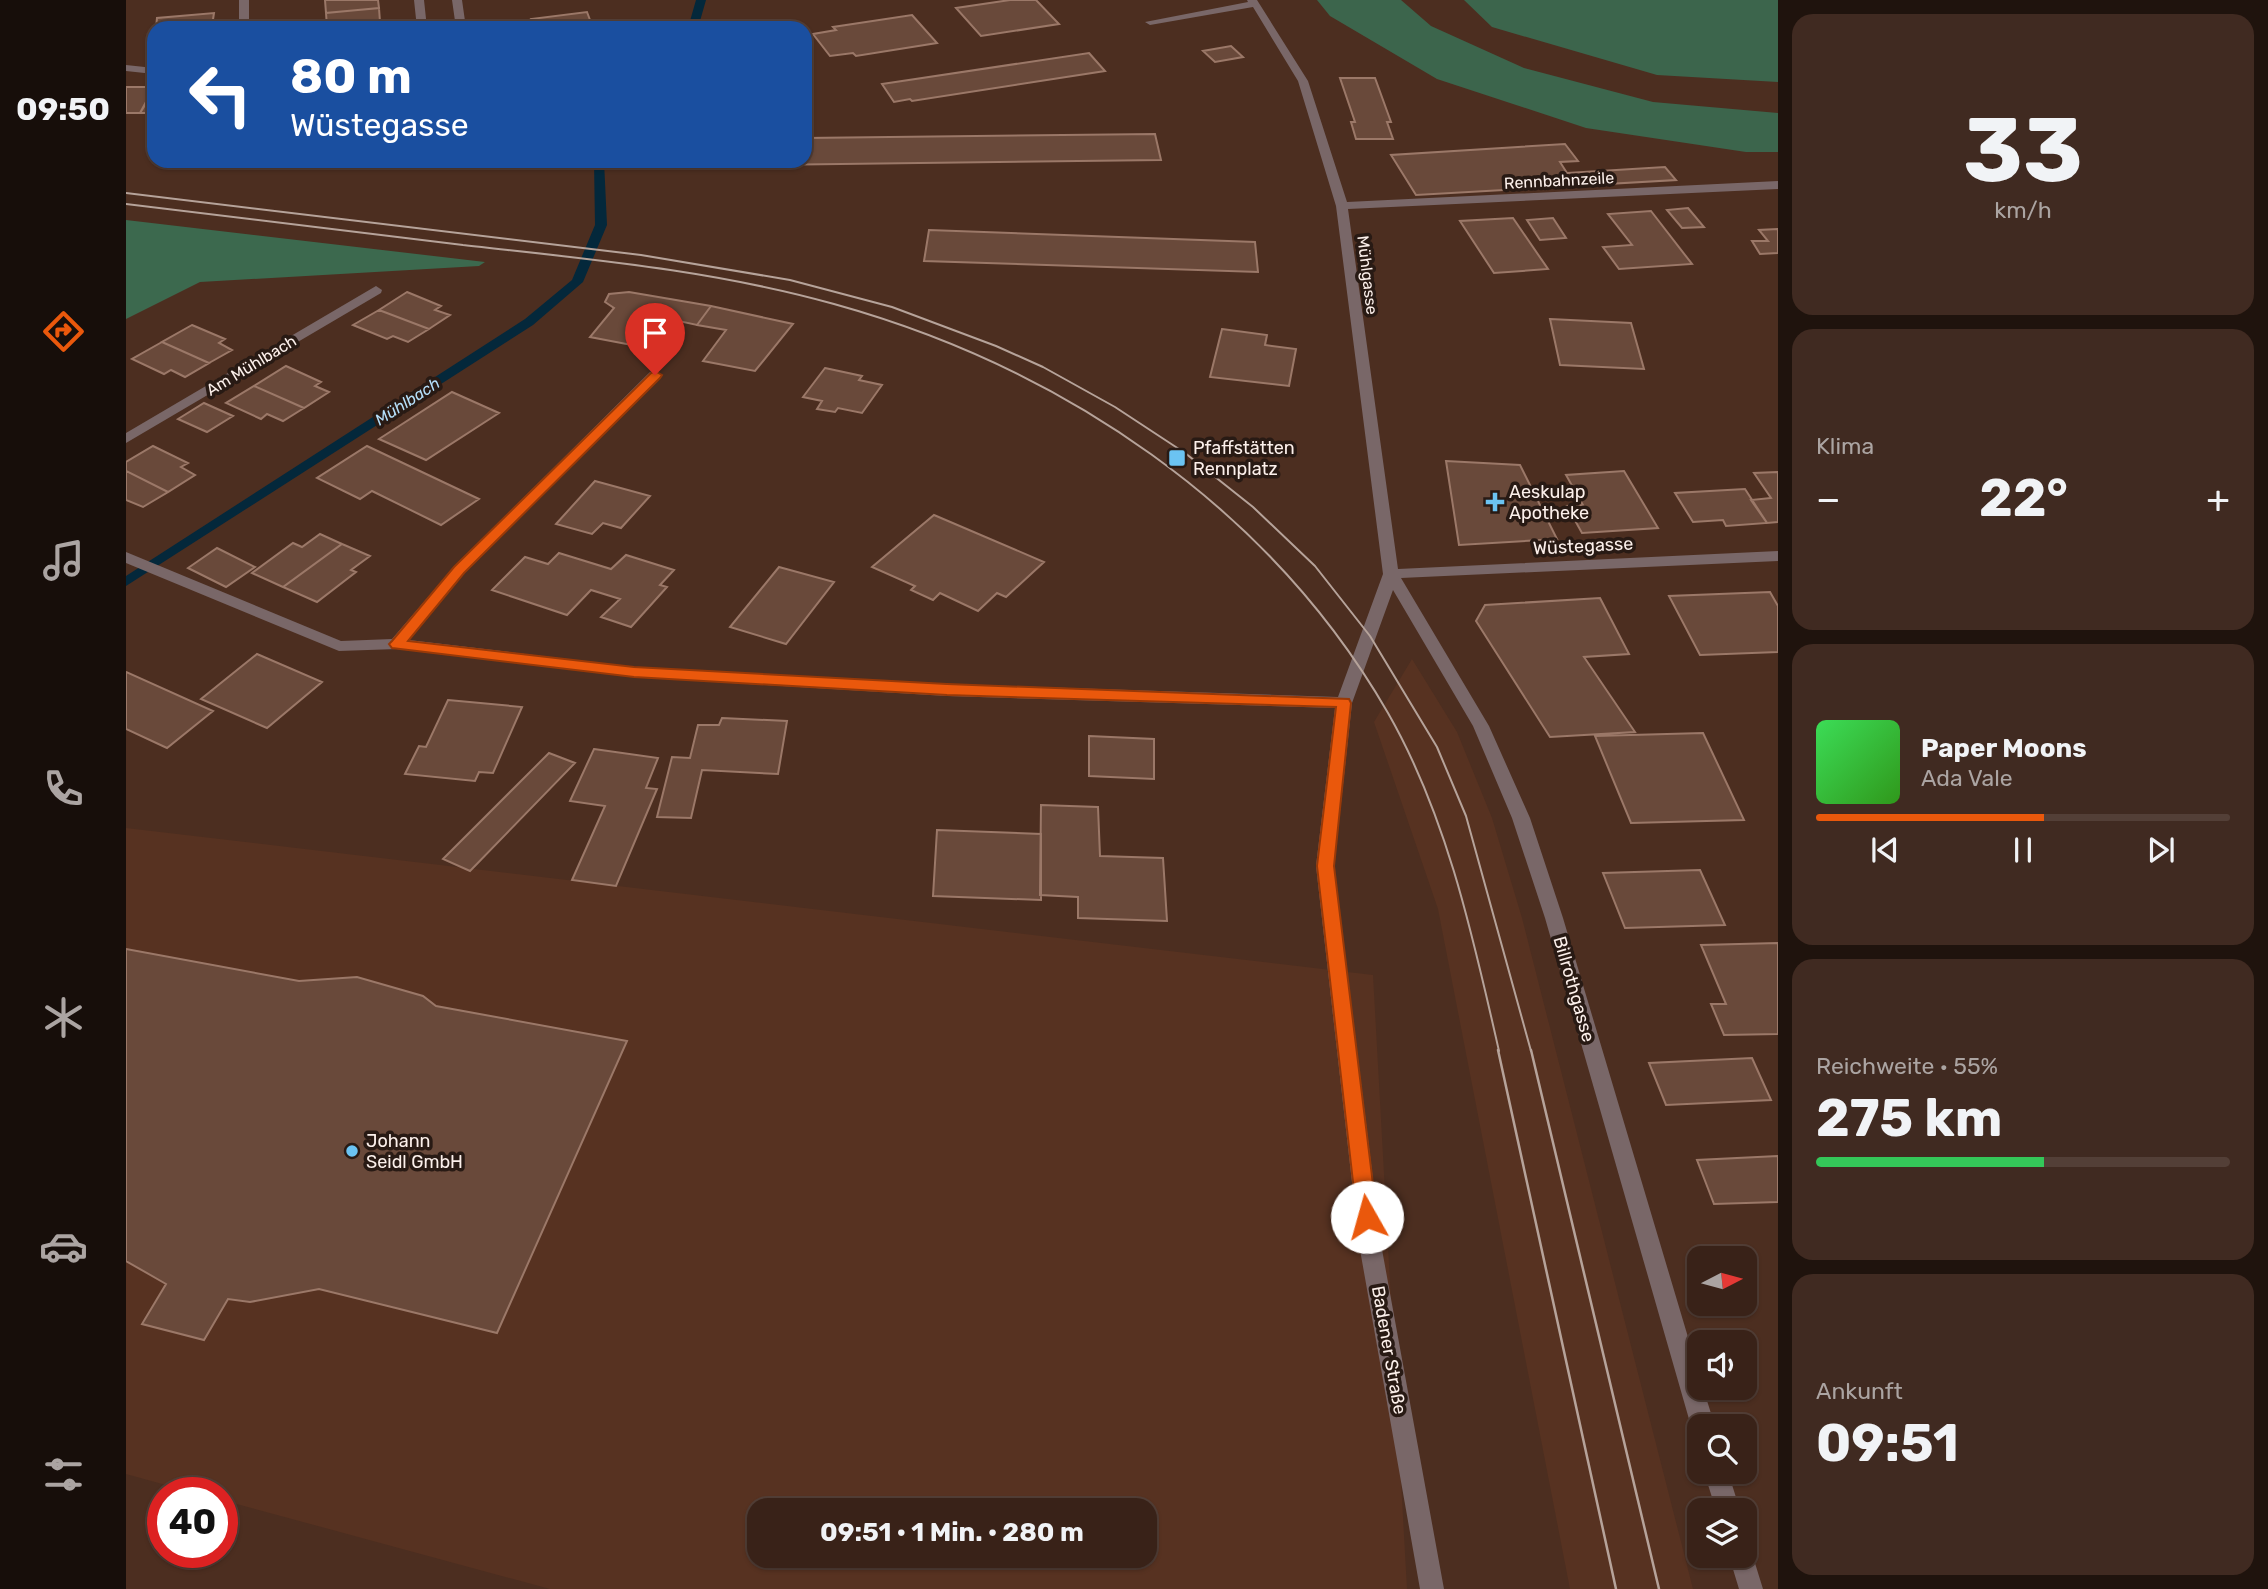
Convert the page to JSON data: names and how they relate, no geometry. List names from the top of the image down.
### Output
{
  "streets": {
    "street": [
      "Rennbahnzeile",
      "Mühlgasse",
      "Am Mühlbach",
      "Wüstegasse",
      "Billrothgasse",
      "Badener Straße"
    ]
  },
  "crossings": [
    ["Rennbahnzeile", "Mühlgasse"],
    ["Mühlgasse", "Wüstegasse"],
    ["Mühlgasse", "Billrothgasse"],
    ["Mühlgasse", "Badener Straße"],
    ["Wüstegasse", "Billrothgasse"],
    ["Wüstegasse", "Badener Straße"],
    ["Billrothgasse", "Badener Straße"]
  ],
  "water": ["Mühlbach"],
  "places": {
    "transit": ["Pfaffstätten Rennplatz"],
    "health": ["Aeskulap Apotheke"],
    "other": ["Johann Seidl GmbH"]
  },
  "north": "right",
  "page": {
    "tabs": "09:50",
    "tile": [
      ["33", "km/h"],
      "Klima",
      ["Reichweite · 55%", "275 km"],
      ["Ankunft", "09:51"]
    ],
    "turn": ["80 m", "Wüstegasse"],
    "heat": ["−", "22°", "+"],
    "song": ["Paper Moons", "Ada Vale"],
    "limit": "40",
    "trip": "09:51 · 1 Min. · 280 m"
  }
}
